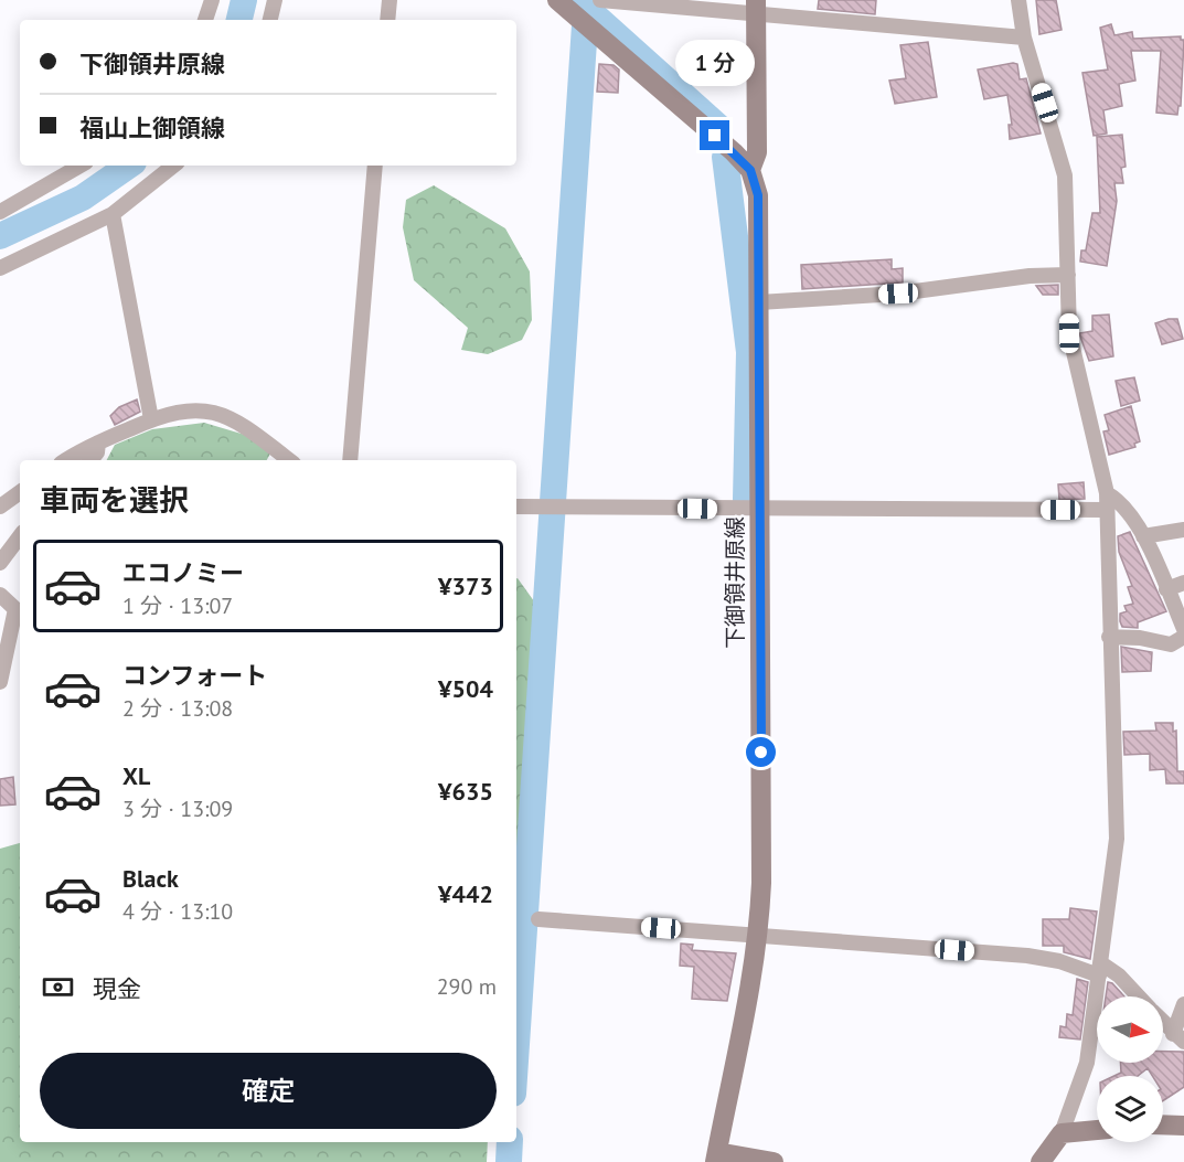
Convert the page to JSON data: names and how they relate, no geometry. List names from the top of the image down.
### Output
{
  "streets": {
    "main road": ["下御領井原線"]
  },
  "north": "right",
  "page": {
    "banner": ["下御領井原線", "福山上御領線"],
    "bubble": "1 分",
    "heading": "車両を選択",
    "list": [
      {
        "name": "エコノミー",
        "note": "1 分 · 13:07",
        "value": "¥373"
      },
      {
        "name": "コンフォート",
        "note": "2 分 · 13:08",
        "value": "¥504"
      },
      {
        "name": "XL",
        "note": "3 分 · 13:09",
        "value": "¥635"
      },
      {
        "name": "Black",
        "note": "4 分 · 13:10",
        "value": "¥442"
      }
    ],
    "pay": ["現金", "290 m"],
    "buttons": "確定"
  }
}
